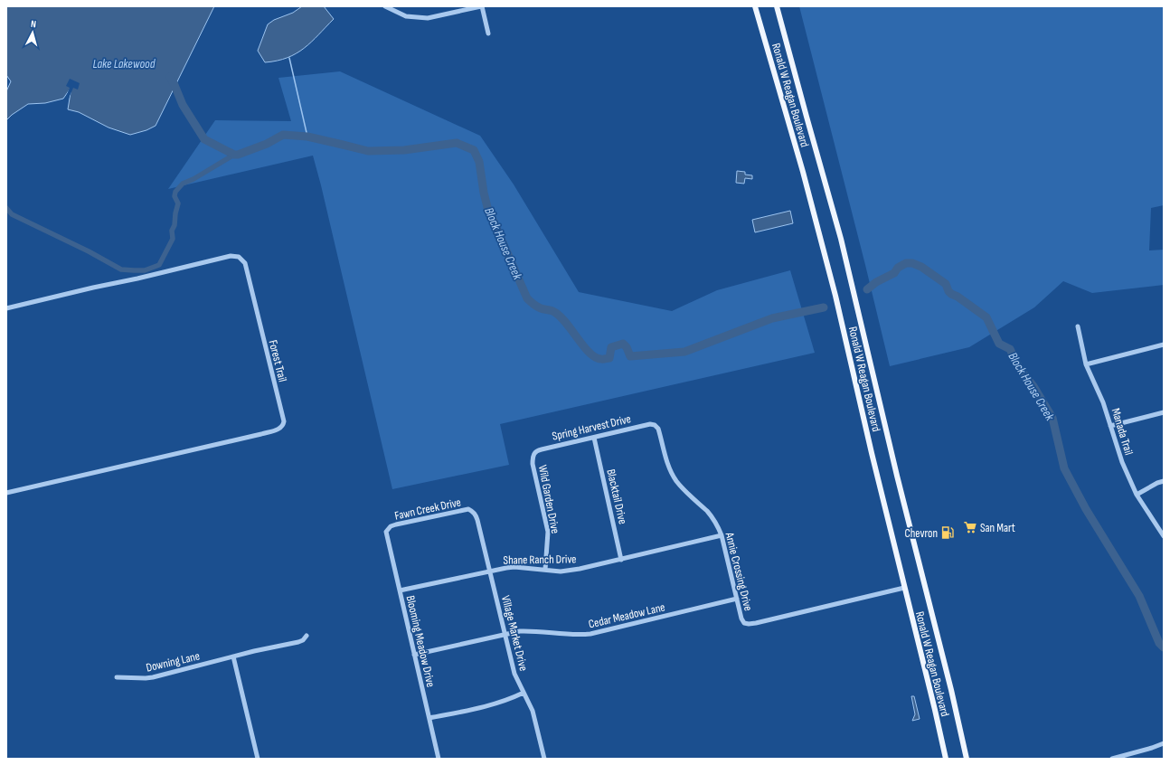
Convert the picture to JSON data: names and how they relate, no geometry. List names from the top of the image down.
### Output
{
  "streets": {
    "main road": ["Ronald W Reagan Boulevard"],
    "street": [
      "Forest Trail",
      "Spring Harvest Drive",
      "Manada Trail",
      "Blacktail Drive",
      "Wild Garden Drive",
      "Fawn Creek Drive",
      "Shane Ranch Drive",
      "Annie Crossing Drive",
      "Cedar Meadow Lane",
      "Village Market Drive",
      "Blooming Meadow Drive",
      "Downing Lane"
    ]
  },
  "crossings": [
    ["Ronald W Reagan Boulevard", "Annie Crossing Drive"],
    ["Spring Harvest Drive", "Blacktail Drive"],
    ["Spring Harvest Drive", "Wild Garden Drive"],
    ["Spring Harvest Drive", "Annie Crossing Drive"],
    ["Blacktail Drive", "Shane Ranch Drive"],
    ["Wild Garden Drive", "Shane Ranch Drive"],
    ["Fawn Creek Drive", "Village Market Drive"],
    ["Fawn Creek Drive", "Blooming Meadow Drive"],
    ["Shane Ranch Drive", "Annie Crossing Drive"],
    ["Shane Ranch Drive", "Village Market Drive"],
    ["Shane Ranch Drive", "Blooming Meadow Drive"],
    ["Annie Crossing Drive", "Cedar Meadow Lane"],
    ["Cedar Meadow Lane", "Village Market Drive"],
    ["Cedar Meadow Lane", "Blooming Meadow Drive"]
  ],
  "water": ["Lake Lakewood", "Block House Creek"],
  "places": {
    "supermarket": ["San Mart"],
    "fuel station": ["Chevron"]
  },
  "north": "top"
}
